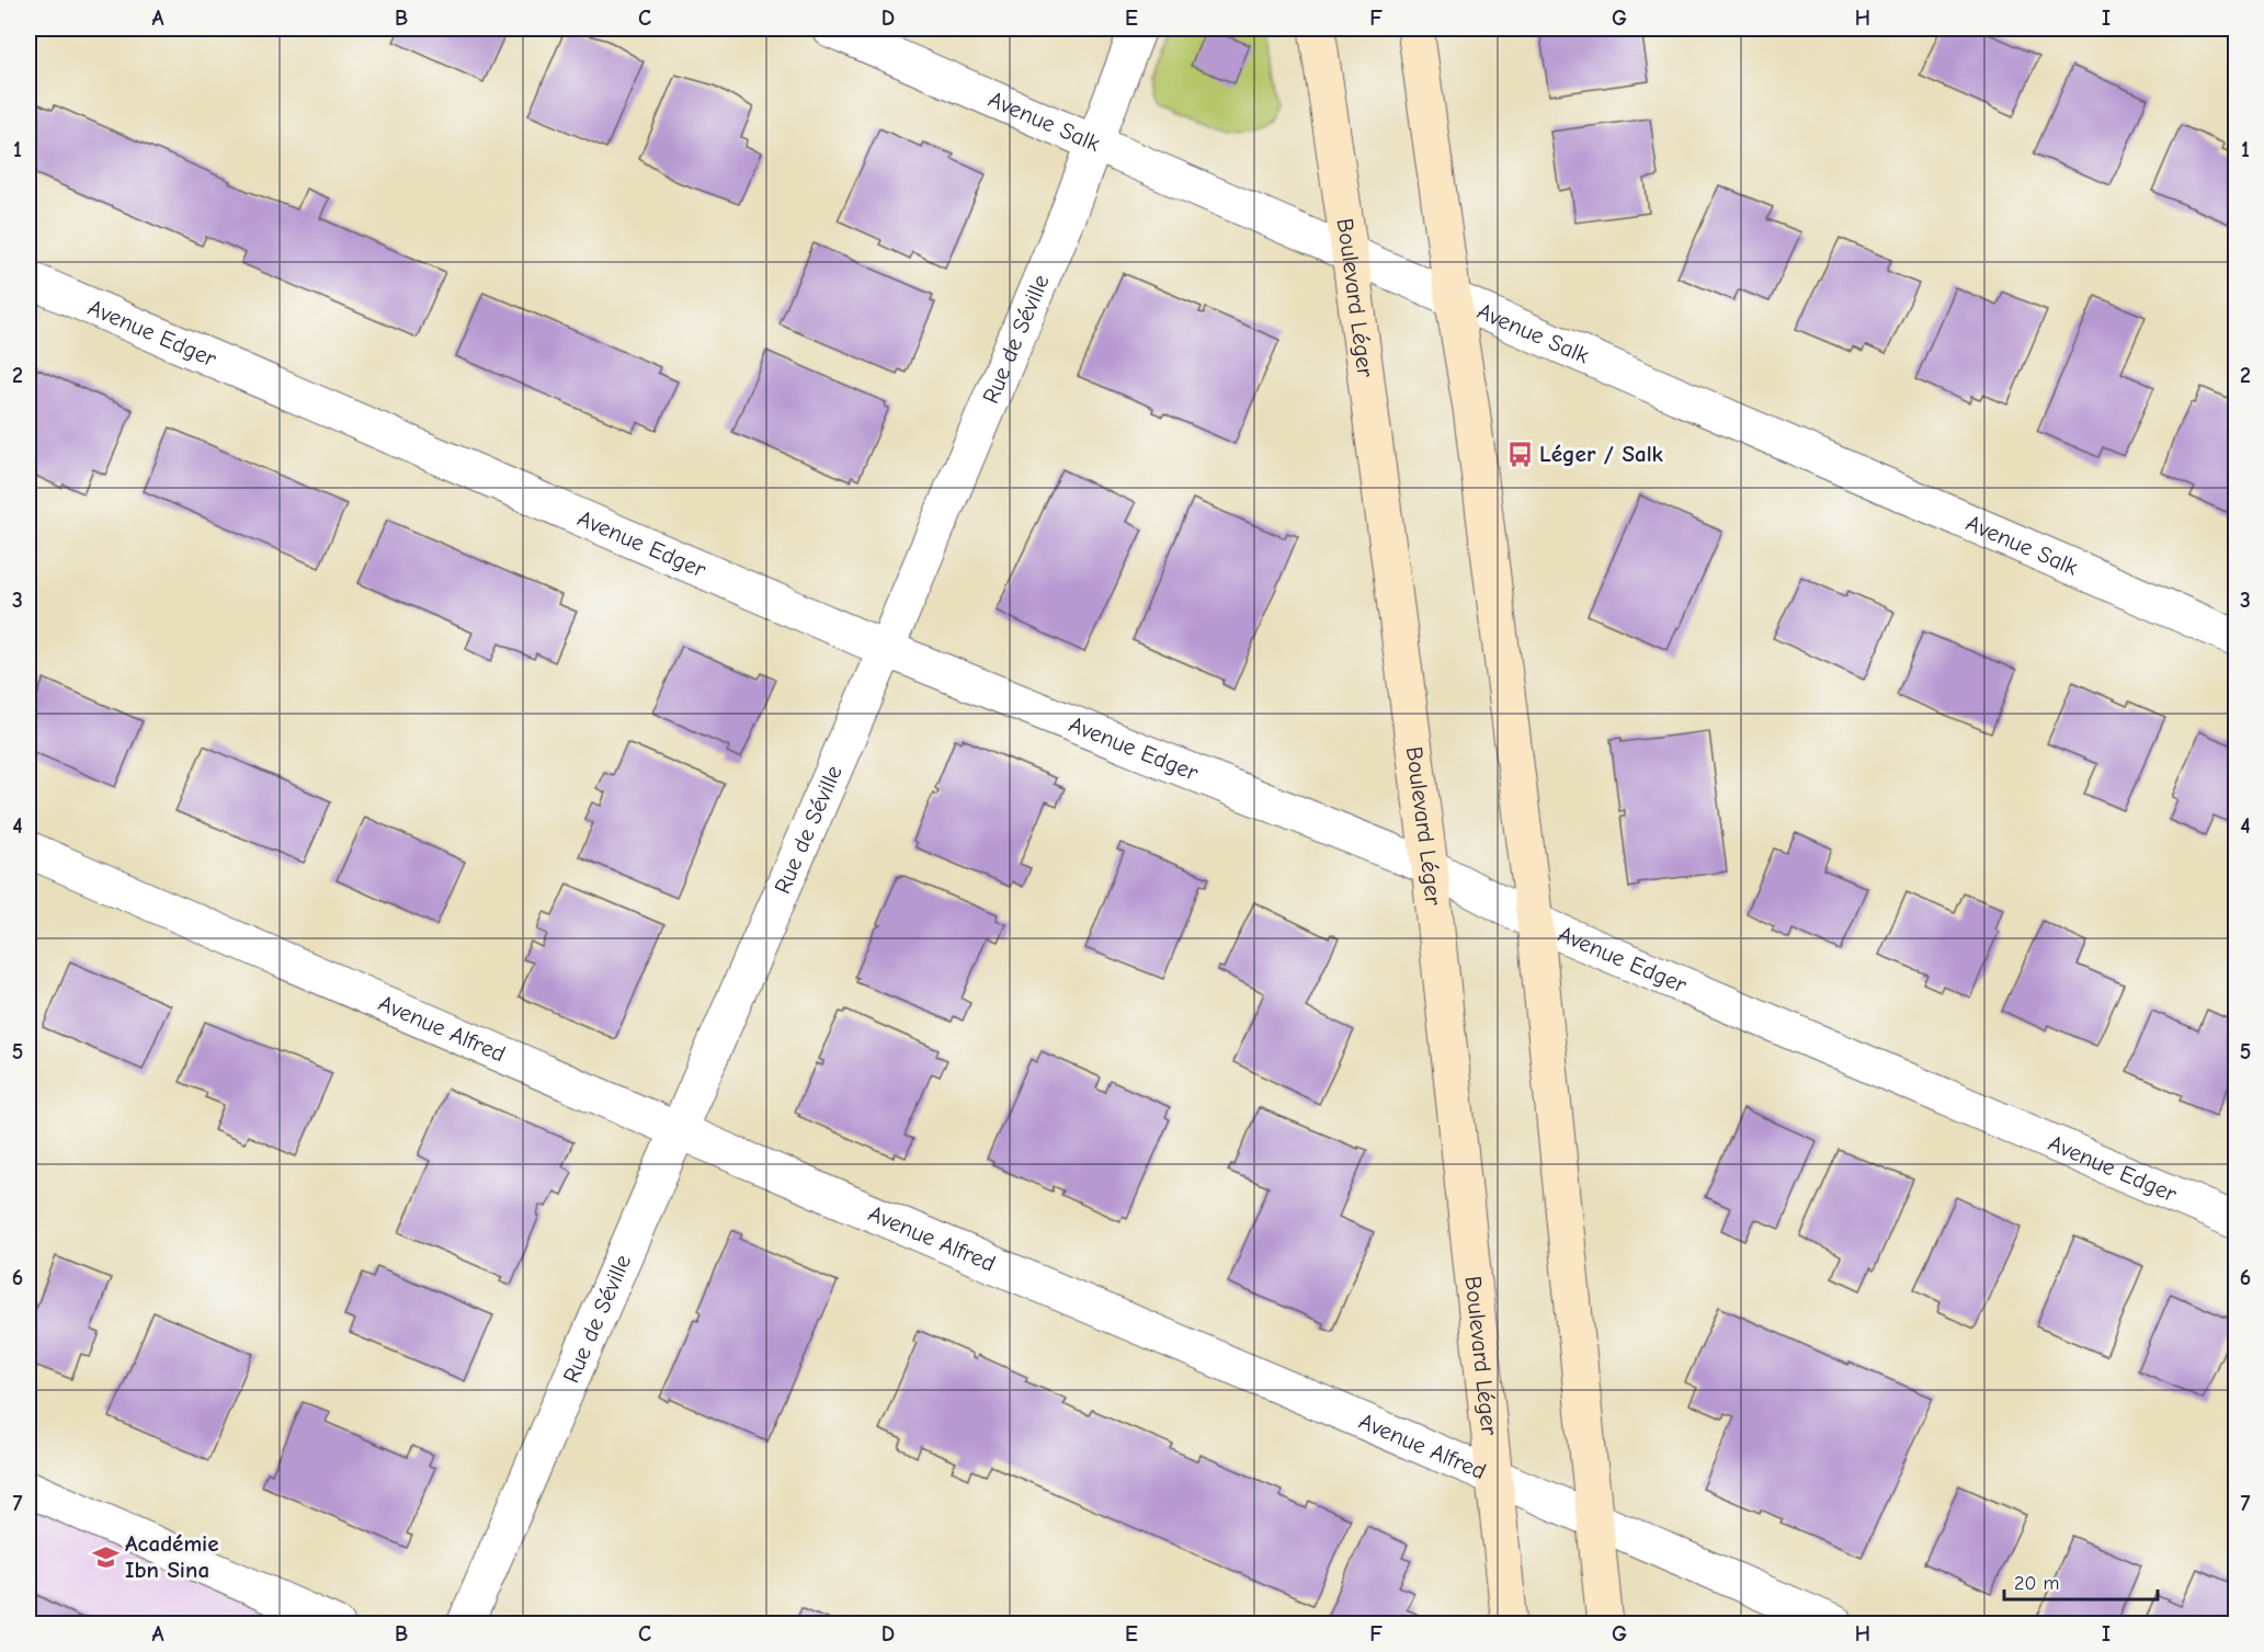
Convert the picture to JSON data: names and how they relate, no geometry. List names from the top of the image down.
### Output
{
  "streets": {
    "main road": ["Boulevard Léger"],
    "street": [
      "Avenue Salk",
      "Avenue Edger",
      "Rue de Séville",
      "Avenue Alfred"
    ]
  },
  "crossings": [
    ["Avenue Salk", "Boulevard Léger"],
    ["Avenue Salk", "Rue de Séville"],
    ["Boulevard Léger", "Avenue Edger"],
    ["Boulevard Léger", "Avenue Alfred"],
    ["Avenue Edger", "Rue de Séville"],
    ["Rue de Séville", "Avenue Alfred"]
  ],
  "places": {
    "bus stop": ["Léger / Salk"],
    "school or university": ["Académie Ibn Sina"]
  },
  "scale_bar": "20 m",
  "grid": {
    "columns": [
      "A",
      "B",
      "C",
      "D",
      "E",
      "F",
      "G",
      "H",
      "I"
    ],
    "rows": [
      "1",
      "2",
      "3",
      "4",
      "5",
      "6",
      "7"
    ]
  }
}
